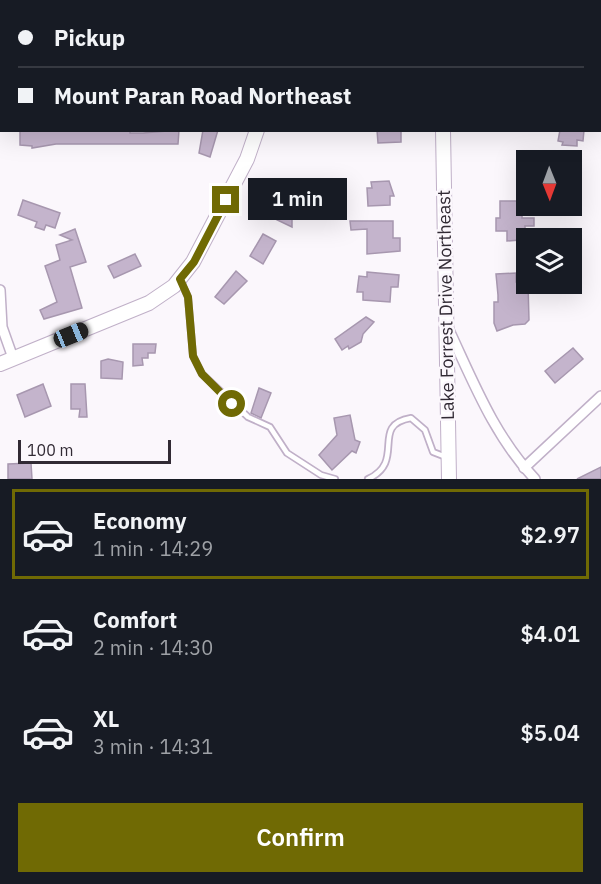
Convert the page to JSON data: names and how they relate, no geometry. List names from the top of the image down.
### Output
{
  "streets": {
    "main road": ["Lake Forrest Drive Northeast"]
  },
  "scale_bar": "100 m",
  "north": "bottom",
  "page": {
    "banner": ["Pickup", "Mount Paran Road Northeast"],
    "bubble": "1 min",
    "scale": "100 m",
    "list": [
      {
        "name": "Economy",
        "note": "1 min · 14:29",
        "value": "$2.97"
      },
      {
        "name": "Comfort",
        "note": "2 min · 14:30",
        "value": "$4.01"
      },
      {
        "name": "XL",
        "note": "3 min · 14:31",
        "value": "$5.04"
      }
    ],
    "buttons": "Confirm"
  }
}
